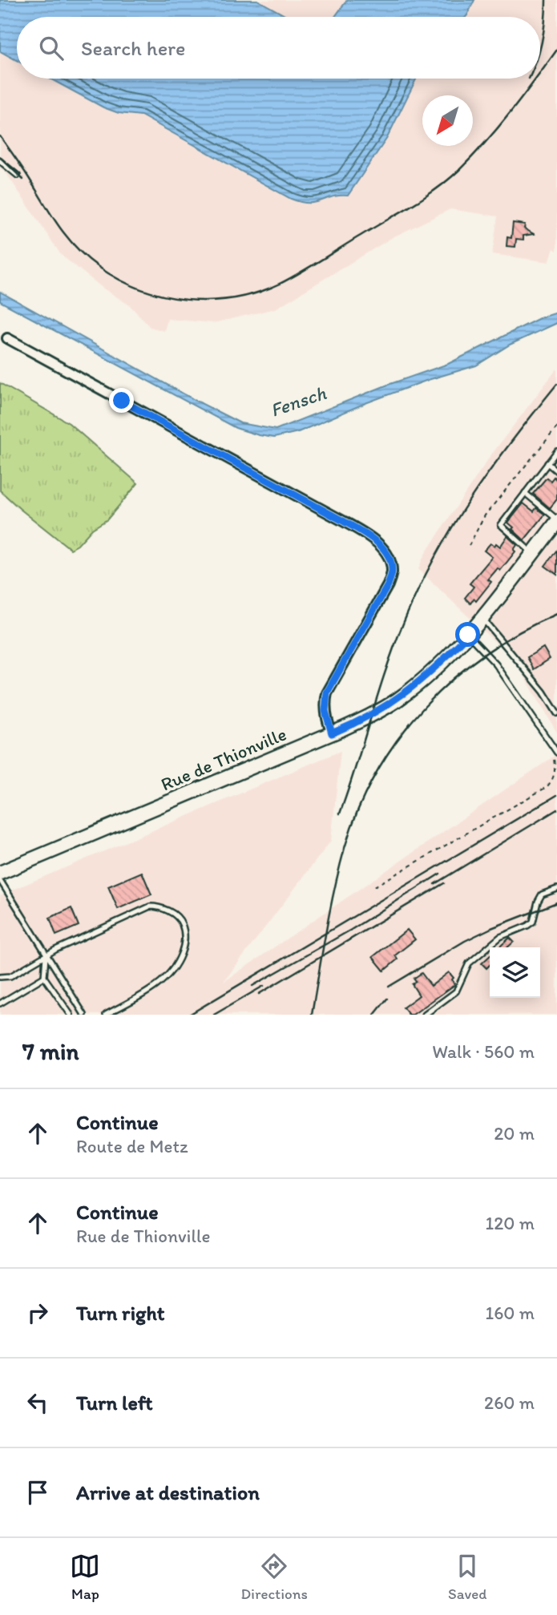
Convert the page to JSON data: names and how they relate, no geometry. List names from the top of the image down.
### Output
{
  "streets": {
    "main road": ["Rue de Thionville"]
  },
  "water": ["Fensch"],
  "north": "bottom left",
  "page": {
    "search": "Search here",
    "heading": ["7 min", "Walk · 560 m"],
    "list": [
      ["Continue", "Route de Metz", "20 m"],
      ["Continue", "Rue de Thionville", "120 m"],
      ["Turn right", "160 m"],
      ["Turn left", "260 m"],
      "Arrive at destination"
    ],
    "nav": ["Map", "Directions", "Saved"]
  }
}
